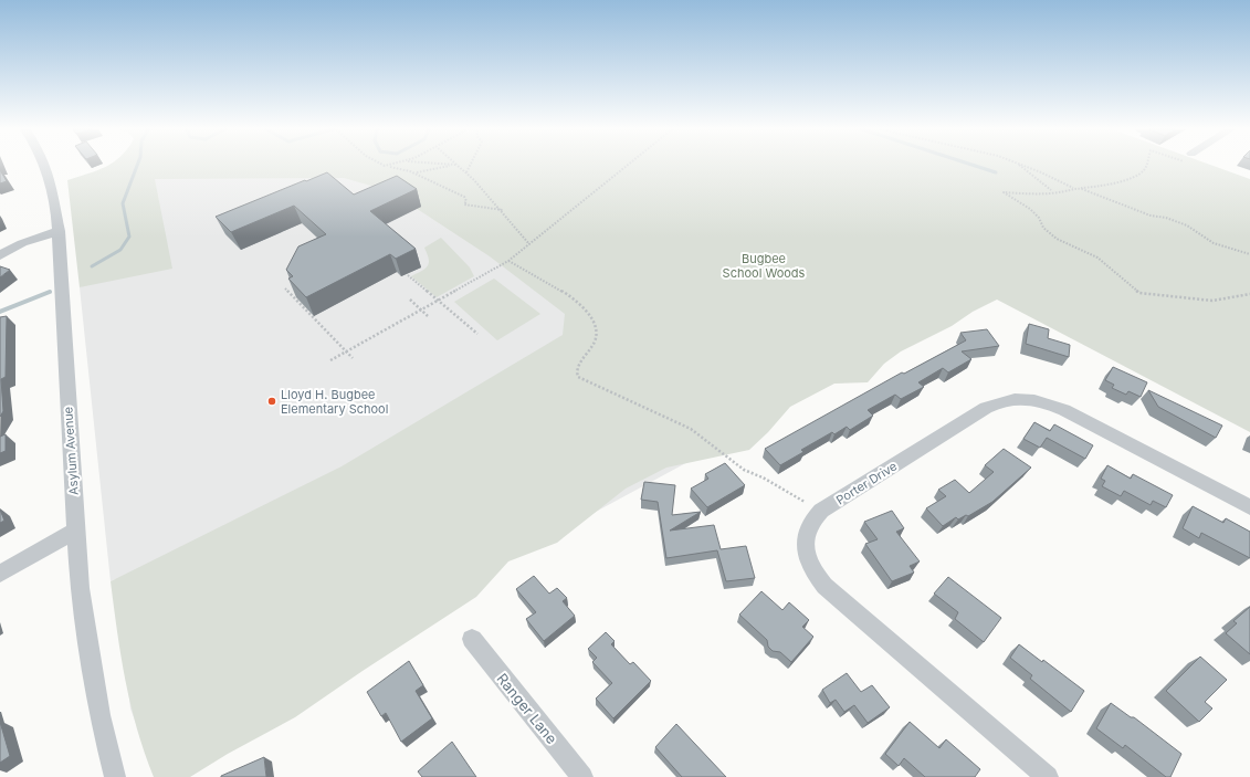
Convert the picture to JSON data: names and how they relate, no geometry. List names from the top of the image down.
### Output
{
  "streets": {
    "street": ["Asylum Avenue", "Porter Drive", "Ranger Lane"]
  },
  "parks": ["Bugbee School Woods"],
  "places": ["Lloyd H. Bugbee Elementary School"]
}
